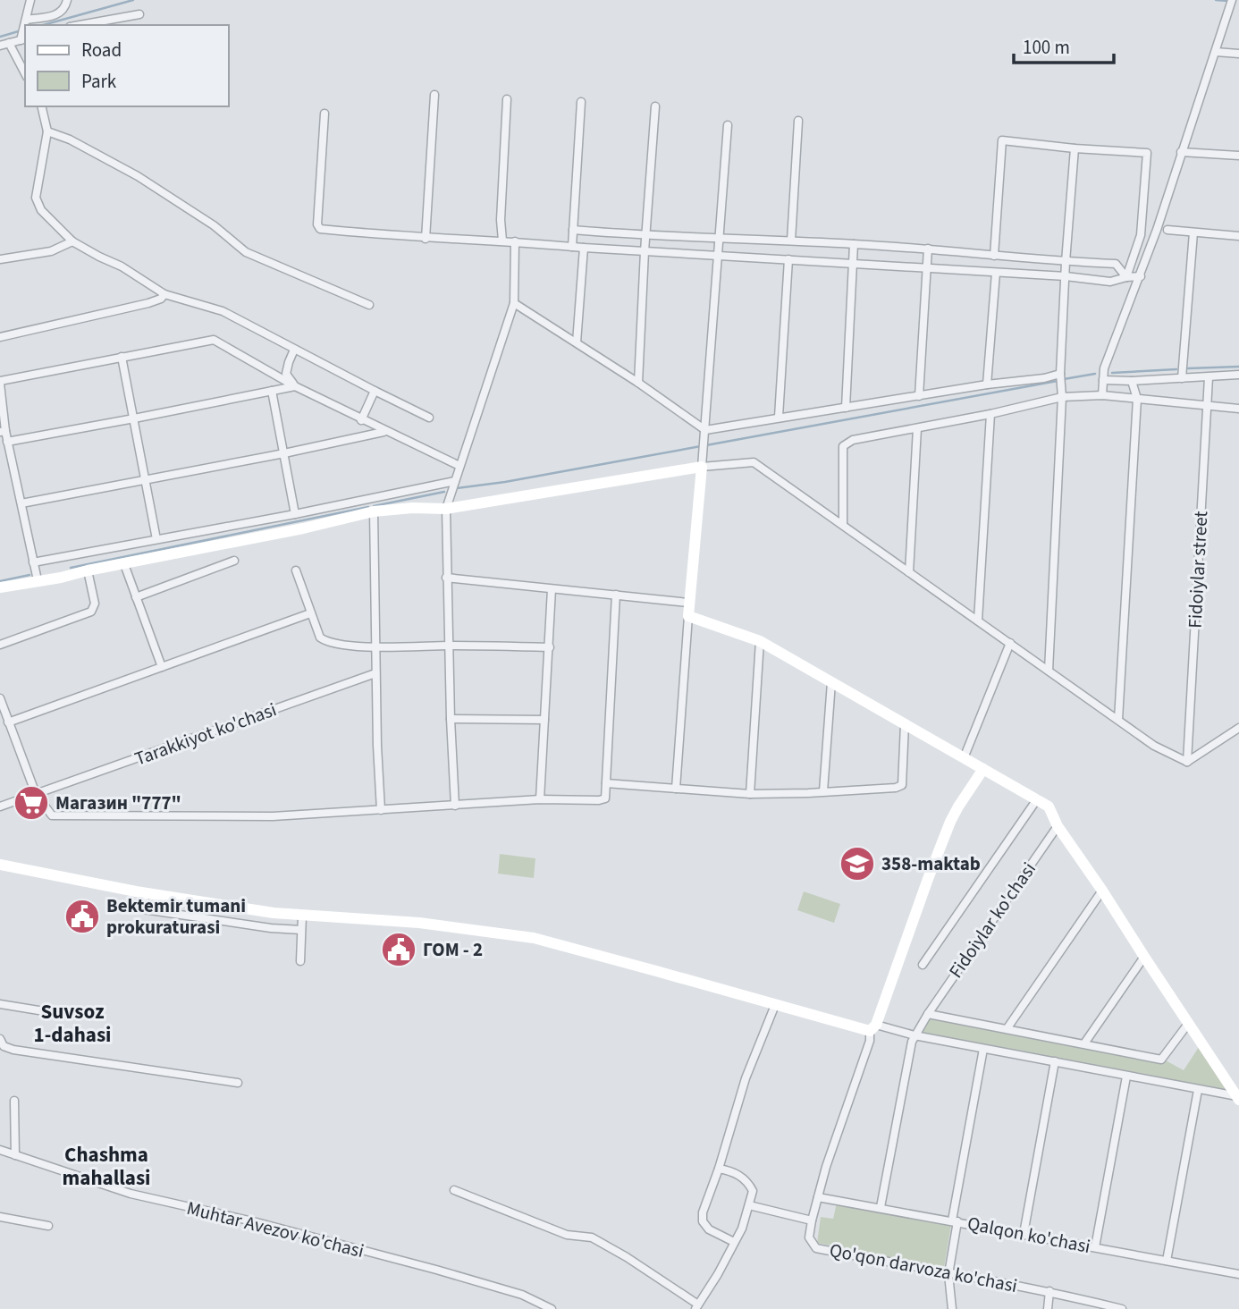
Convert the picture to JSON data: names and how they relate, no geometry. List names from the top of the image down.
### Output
{
  "streets": {
    "street": [
      "Fidoiylar street",
      "Tarakkiyot ko'chasi",
      "Fidoiylar ko'chasi",
      "Muhtar Avezov ko'chasi",
      "Qalqon ko'chasi",
      "Qo'qon darvoza ko'chasi"
    ]
  },
  "crossings": [
    ["Fidoiylar ko'chasi", "Qalqon ko'chasi"]
  ],
  "districts": ["Suvsoz 1-dahasi", "Chashma mahallasi"],
  "places": {
    "supermarket": ["Магазин \"777\""],
    "school or university": ["358-maktab"],
    "public building": ["Bektemir tumani prokuraturasi", "ГОМ - 2"]
  },
  "legend": ["Road", "Park"],
  "scale_bar": "100 m"
}
